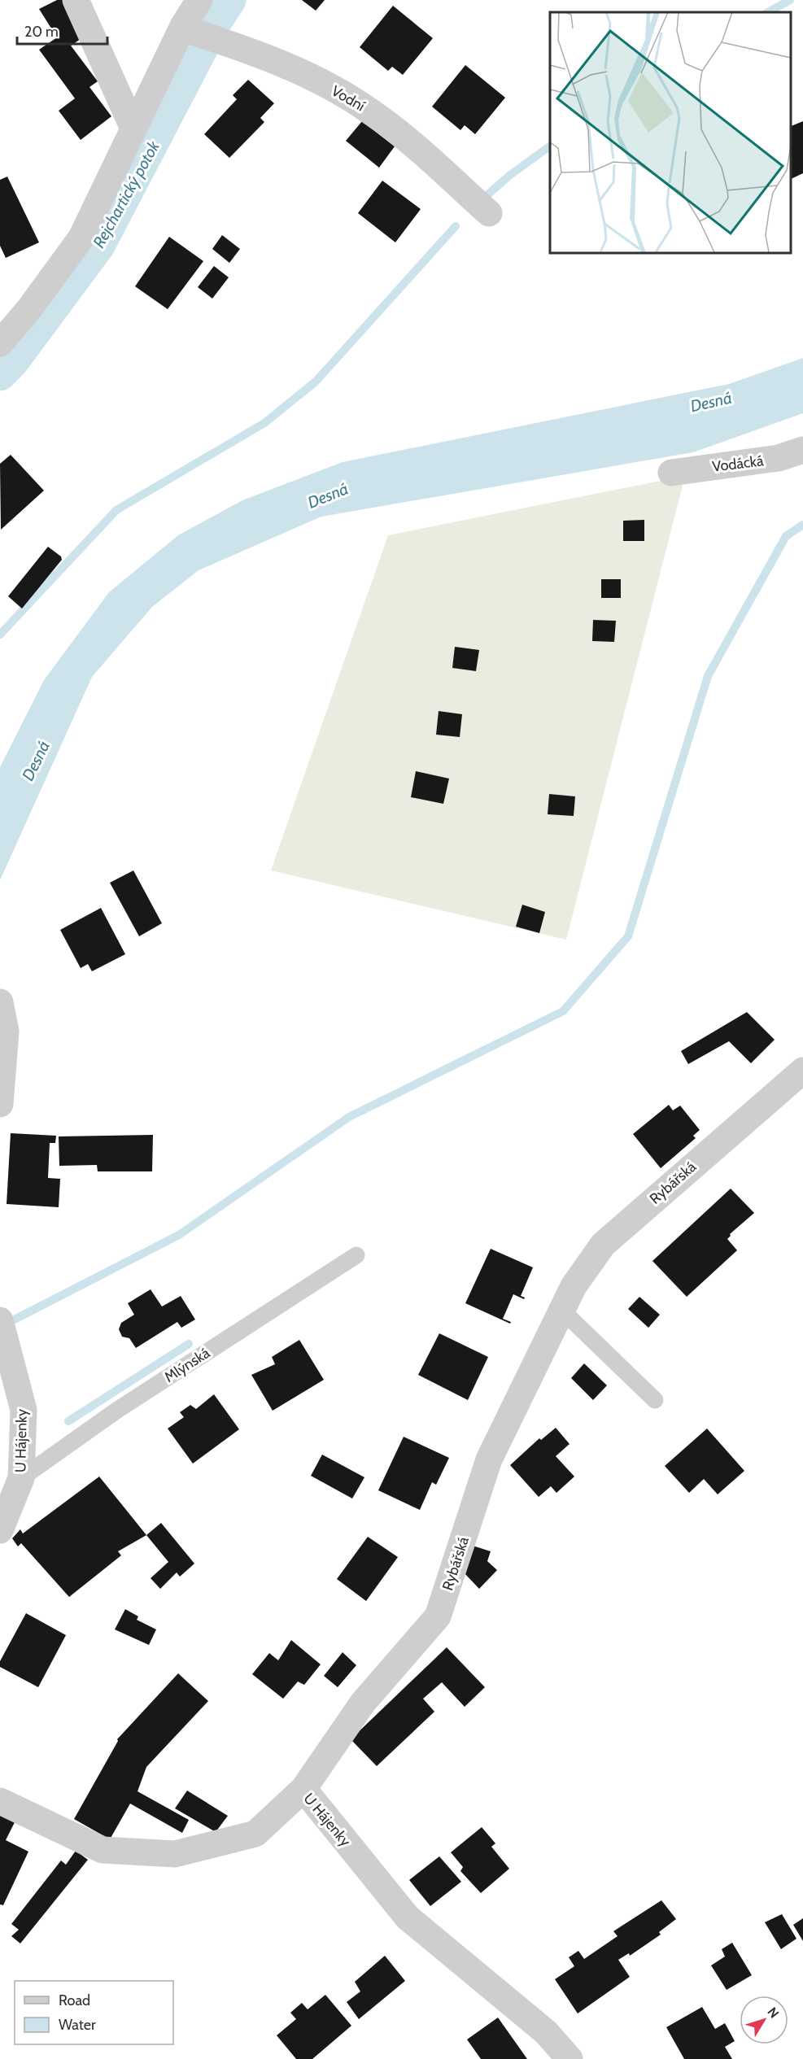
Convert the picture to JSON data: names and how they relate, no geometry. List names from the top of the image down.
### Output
{
  "streets": {
    "street": [
      "Vodní",
      "Vodácká",
      "Rybářská",
      "U Hájenky"
    ],
    "lane": ["Mlýnská"]
  },
  "crossings": [
    ["Rybářská", "U Hájenky"],
    ["Mlýnská", "U Hájenky"]
  ],
  "water": ["Rejchartický potok", "Desná"],
  "legend": ["Road", "Water"],
  "scale_bar": "20 m",
  "north": "top right"
}
